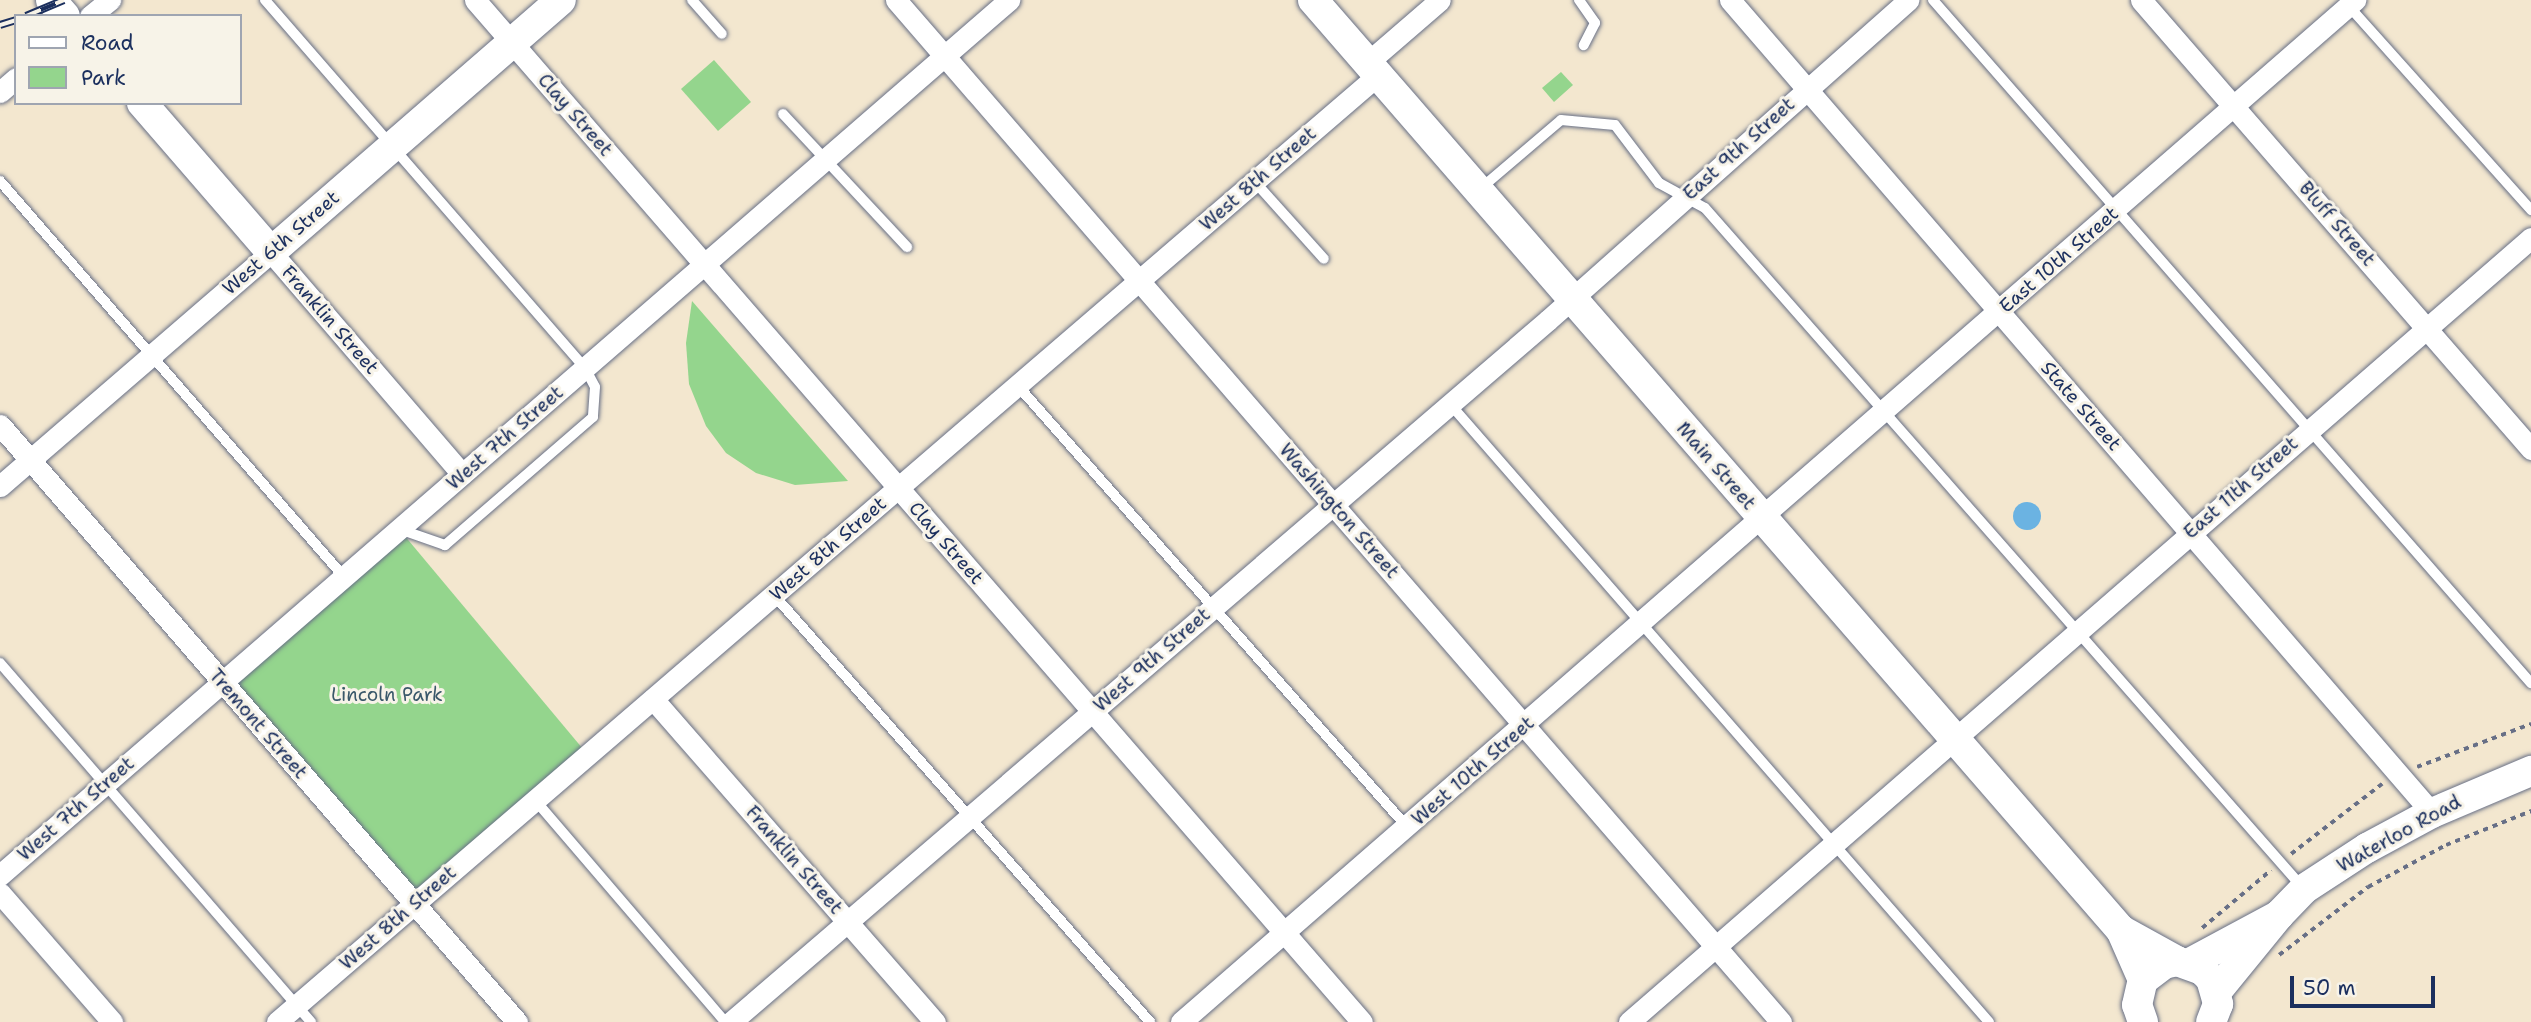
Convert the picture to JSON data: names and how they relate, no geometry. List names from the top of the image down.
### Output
{
  "streets": {
    "main road": [
      "West 6th Street",
      "Franklin Street",
      "Main Street",
      "Waterloo Road"
    ],
    "street": [
      "Clay Street",
      "East 9th Street",
      "West 8th Street",
      "Bluff Street",
      "East 10th Street",
      "State Street",
      "West 7th Street",
      "East 11th Street",
      "Washington Street",
      "West 9th Street",
      "Tremont Street",
      "West 10th Street"
    ]
  },
  "crossings": [
    ["Clay Street", "West 8th Street"],
    ["Clay Street", "West 6th Street"],
    ["Clay Street", "West 7th Street"],
    ["Clay Street", "West 9th Street"],
    ["Clay Street", "West 10th Street"],
    ["East 9th Street", "State Street"],
    ["East 9th Street", "Main Street"],
    ["East 9th Street", "West 9th Street"],
    ["West 8th Street", "Franklin Street"],
    ["West 8th Street", "Main Street"],
    ["West 8th Street", "Washington Street"],
    ["West 8th Street", "Tremont Street"],
    ["Bluff Street", "East 10th Street"],
    ["Bluff Street", "East 11th Street"],
    ["West 6th Street", "Franklin Street"],
    ["West 6th Street", "Tremont Street"],
    ["East 10th Street", "State Street"],
    ["East 10th Street", "Main Street"],
    ["East 10th Street", "West 10th Street"],
    ["Franklin Street", "West 7th Street"],
    ["Franklin Street", "West 9th Street"],
    ["State Street", "East 11th Street"],
    ["State Street", "Waterloo Road"],
    ["West 7th Street", "Washington Street"],
    ["West 7th Street", "Tremont Street"],
    ["Main Street", "East 11th Street"],
    ["Main Street", "West 9th Street"],
    ["Main Street", "West 10th Street"],
    ["Main Street", "Waterloo Road"],
    ["East 11th Street", "Washington Street"],
    ["Washington Street", "West 9th Street"],
    ["Washington Street", "West 10th Street"]
  ],
  "parks": ["Lincoln Park"],
  "legend": ["Road", "Park"],
  "scale_bar": "50 m"
}
